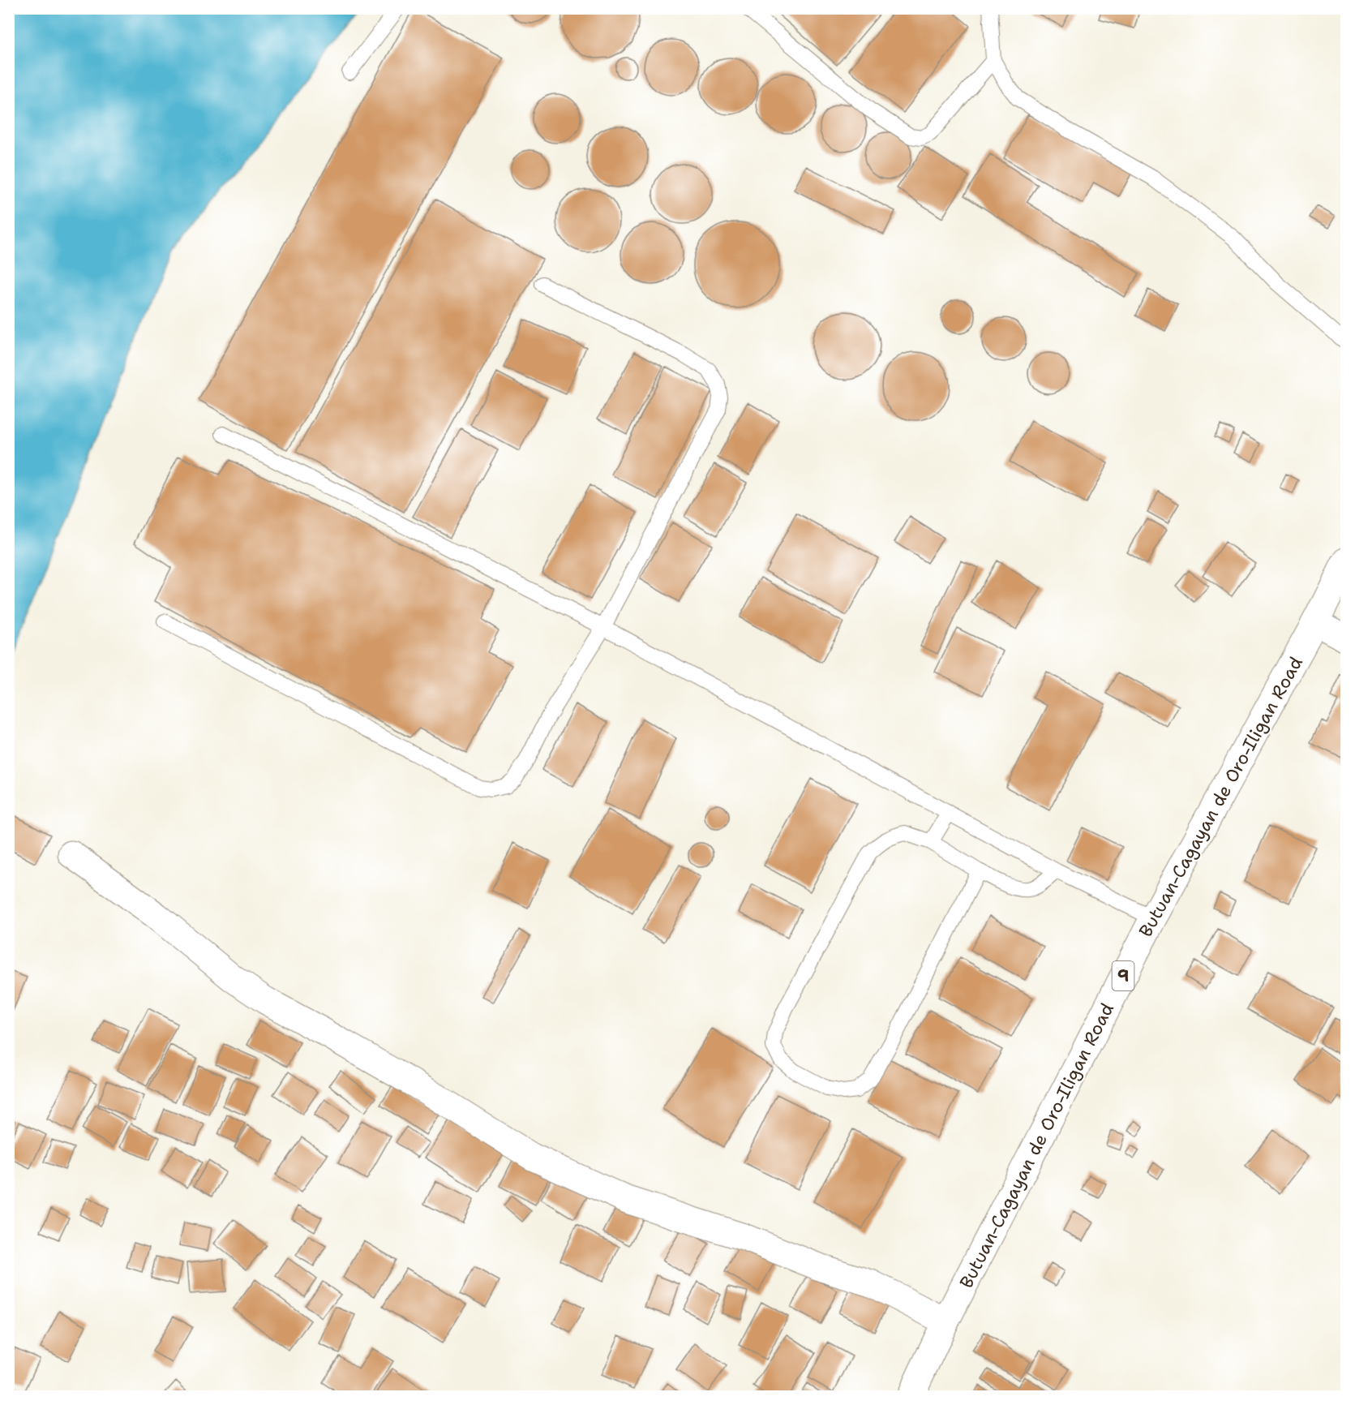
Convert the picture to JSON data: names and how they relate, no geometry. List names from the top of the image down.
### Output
{
  "streets": {
    "main road": ["Butuan-Cagayan de Oro-Iligan Road", "9"]
  }
}
